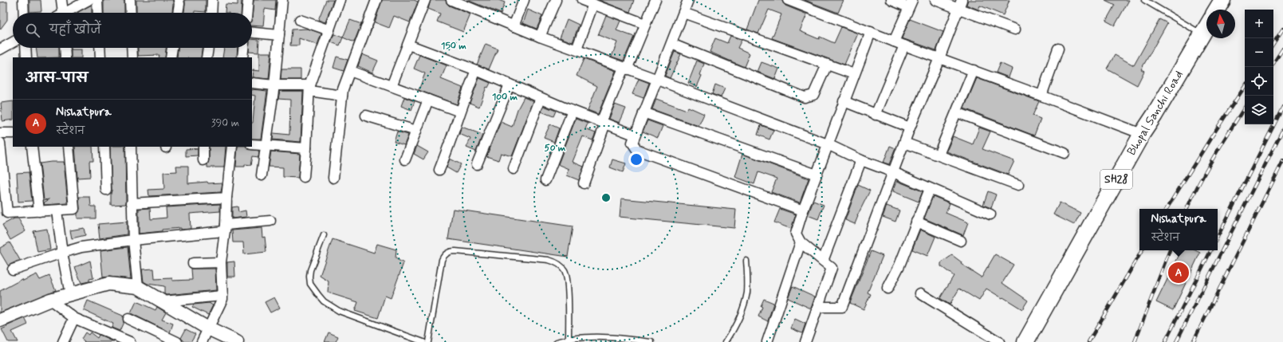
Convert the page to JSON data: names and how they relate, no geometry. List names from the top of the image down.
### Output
{
  "streets": {
    "main road": ["Bhopal Sanchi Road", "SH28"]
  },
  "north": "top",
  "page": {
    "map_buttons": ["+", "−"],
    "search": "यहाँ खोजें",
    "heading": "आस-पास",
    "list": [
      {
        "mark": "A",
        "name": "Nishatpura",
        "note": "स्टेशन",
        "value": "390 m"
      }
    ],
    "popup": ["Nishatpura", "स्टेशन"],
    "pins": "A"
  },
  "rings": ["150 m", "100 m", "50 m"]
}
